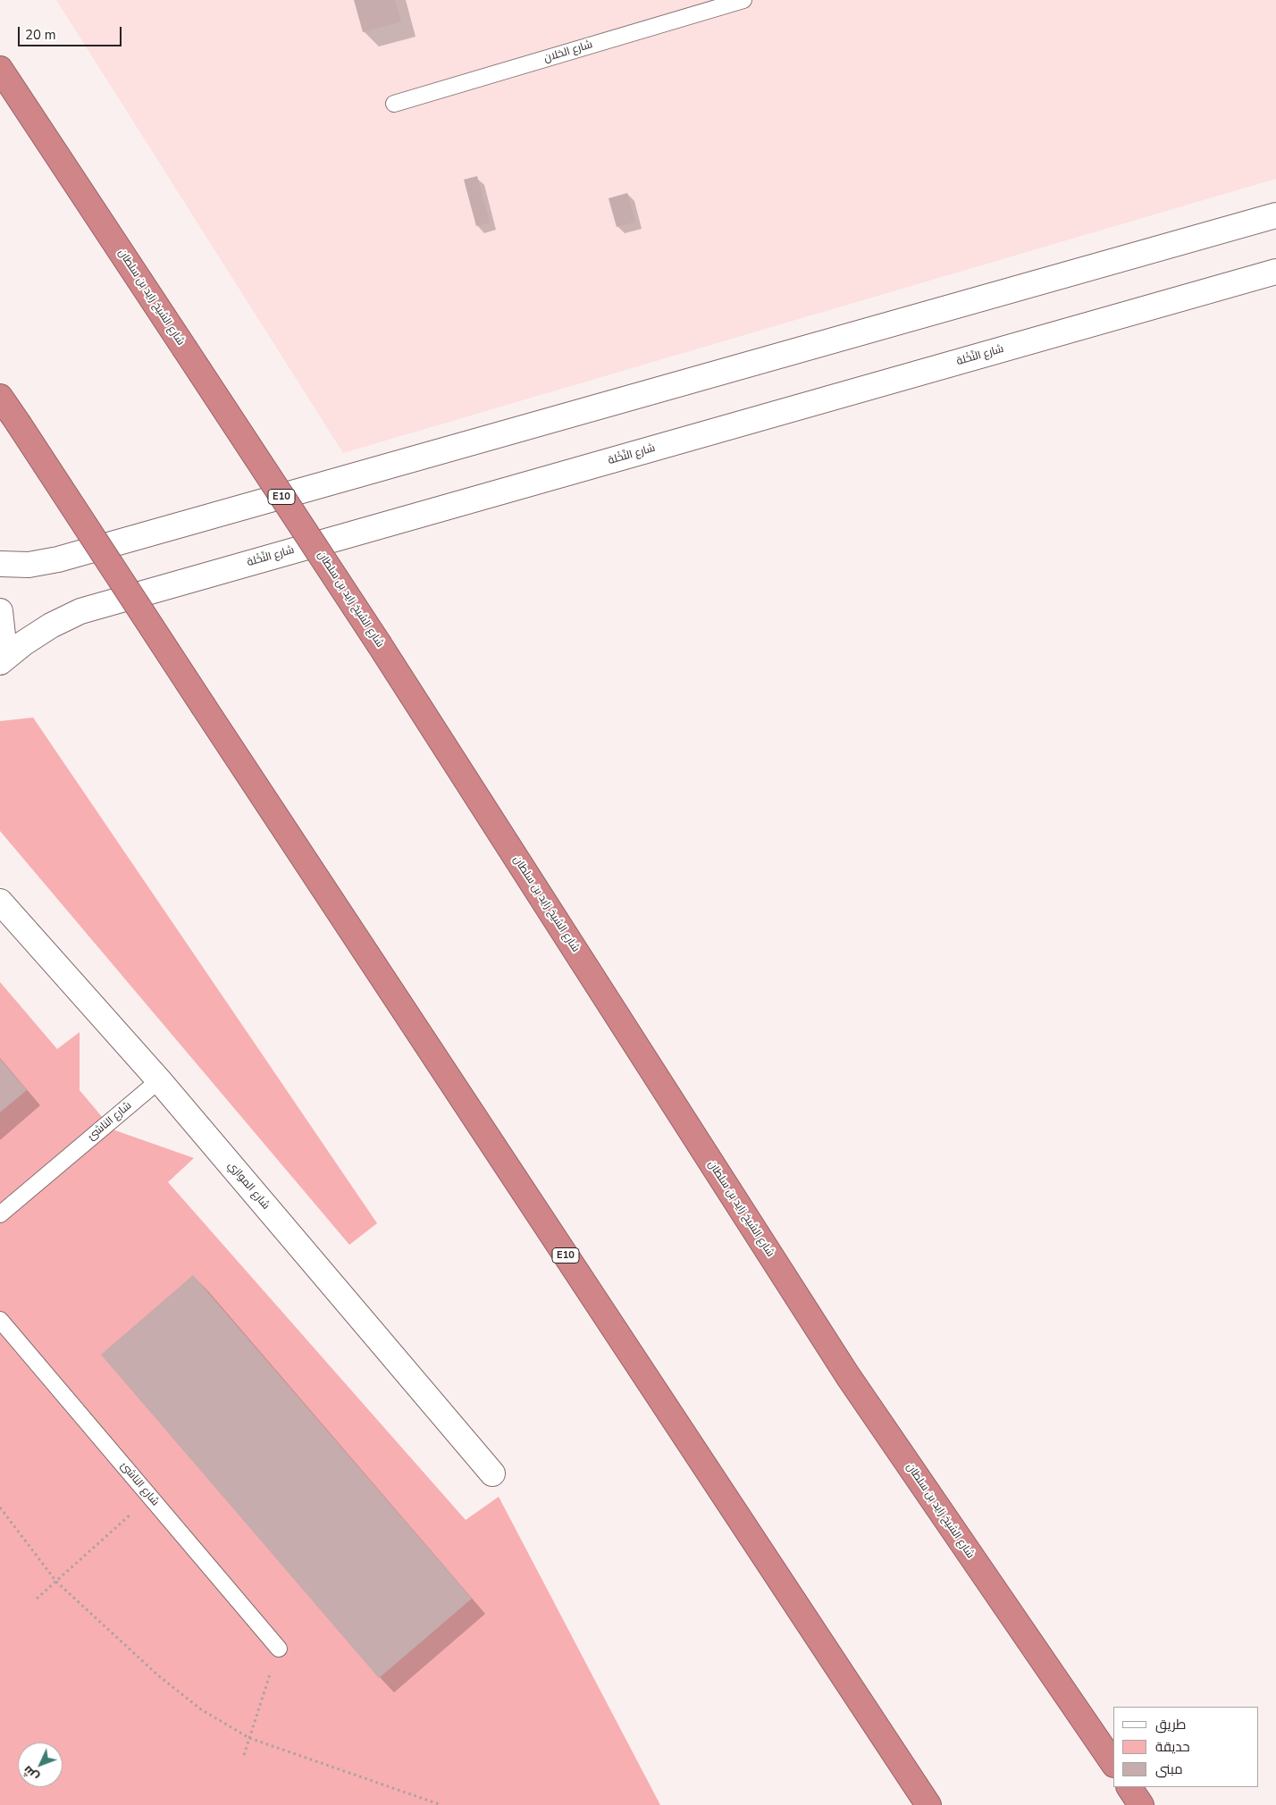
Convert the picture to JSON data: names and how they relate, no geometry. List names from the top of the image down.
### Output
{
  "streets": {
    "highway": ["شارع الشيخ زايد بن سلطان", "E10"],
    "street": ["شارع النَّخْلة", "شارع الموازي"],
    "lane": ["شارع الخلان", "شارع الناشئ"]
  },
  "crossings": [
    ["شارع الناشئ", "شارع الموازي"]
  ],
  "legend": ["طريق", "حديقة", "مبنى"],
  "scale_bar": "20 m",
  "north": "bottom left"
}
